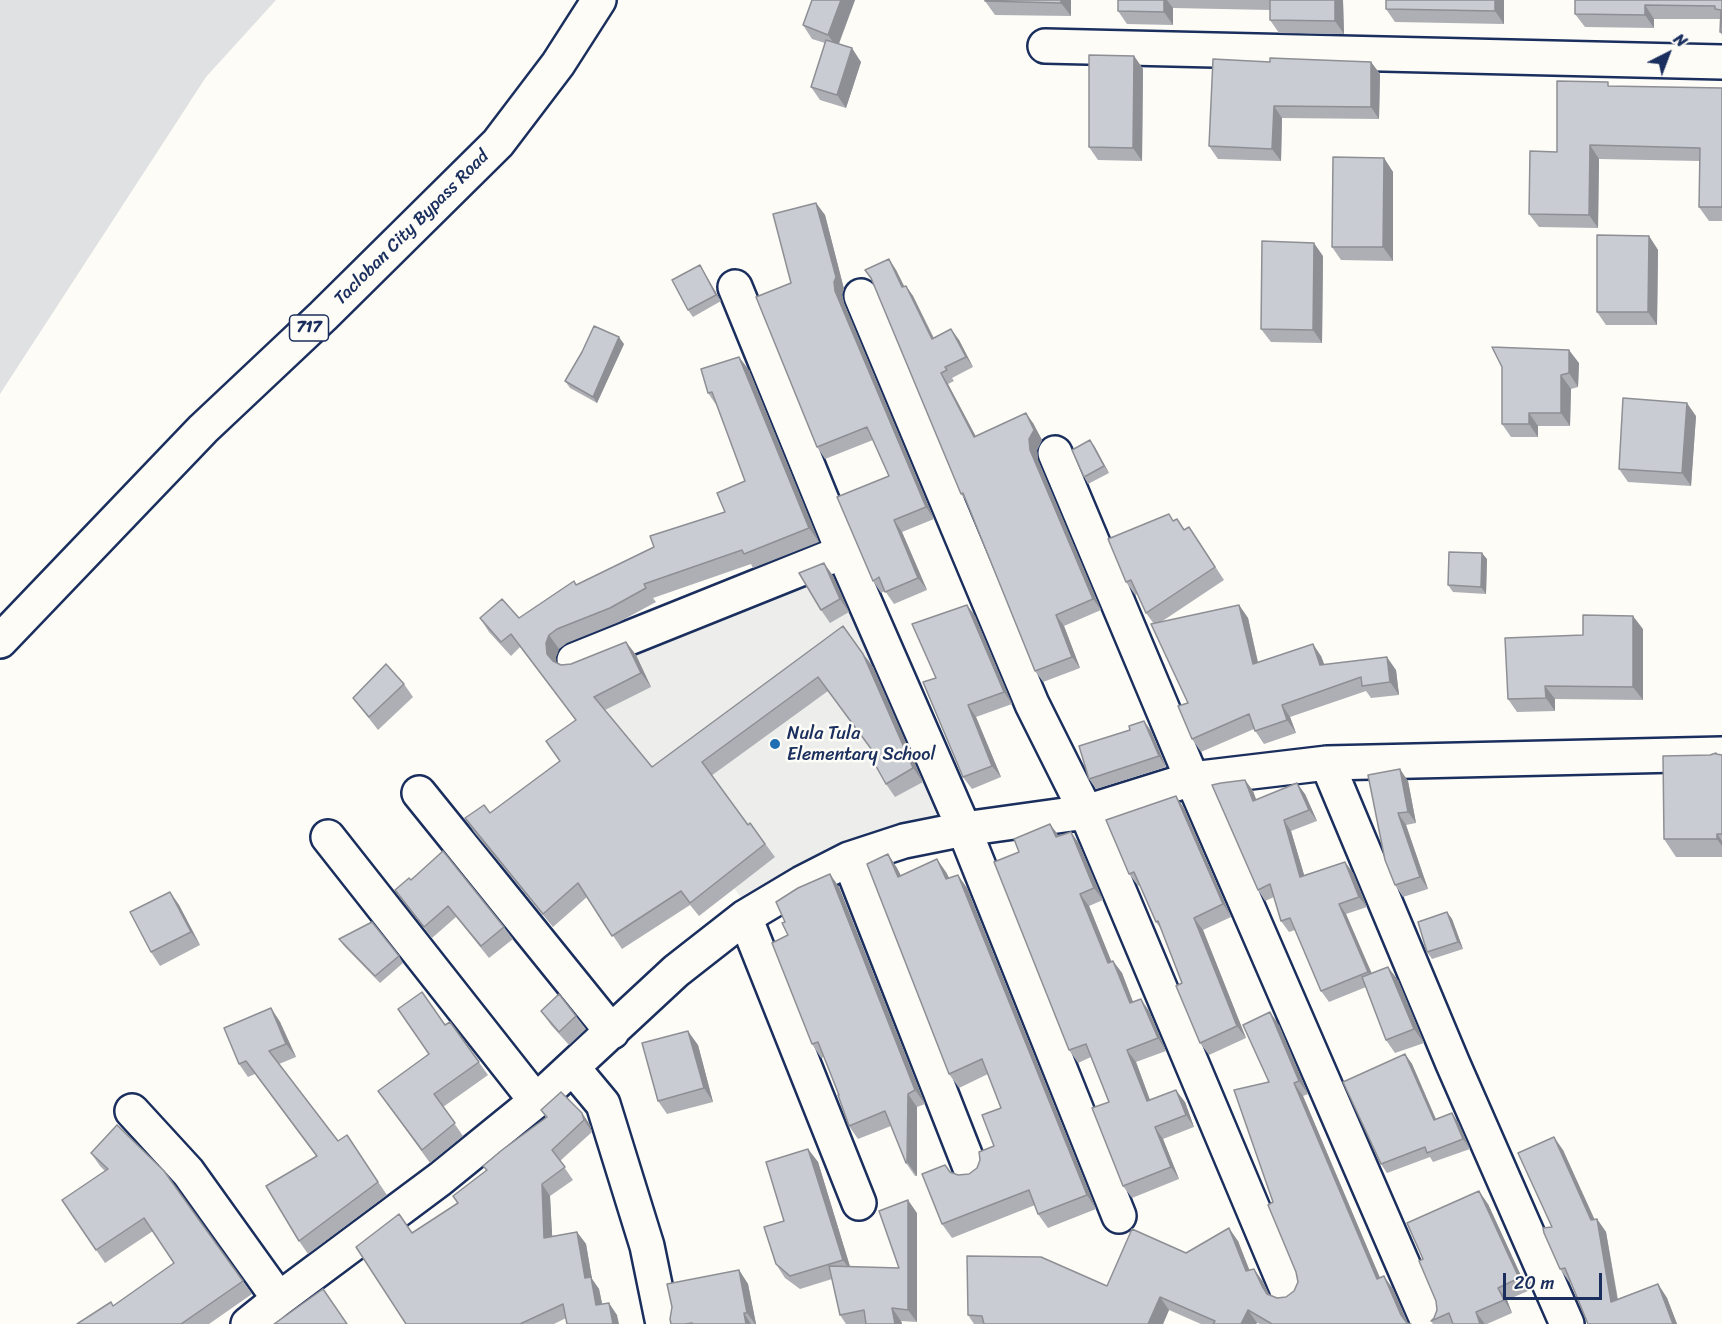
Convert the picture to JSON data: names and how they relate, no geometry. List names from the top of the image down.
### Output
{
  "streets": {
    "main road": ["Tacloban City Bypass Road", "717"]
  },
  "places": ["Nula Tula Elementary School"],
  "scale_bar": "20 m",
  "north": "top right"
}
